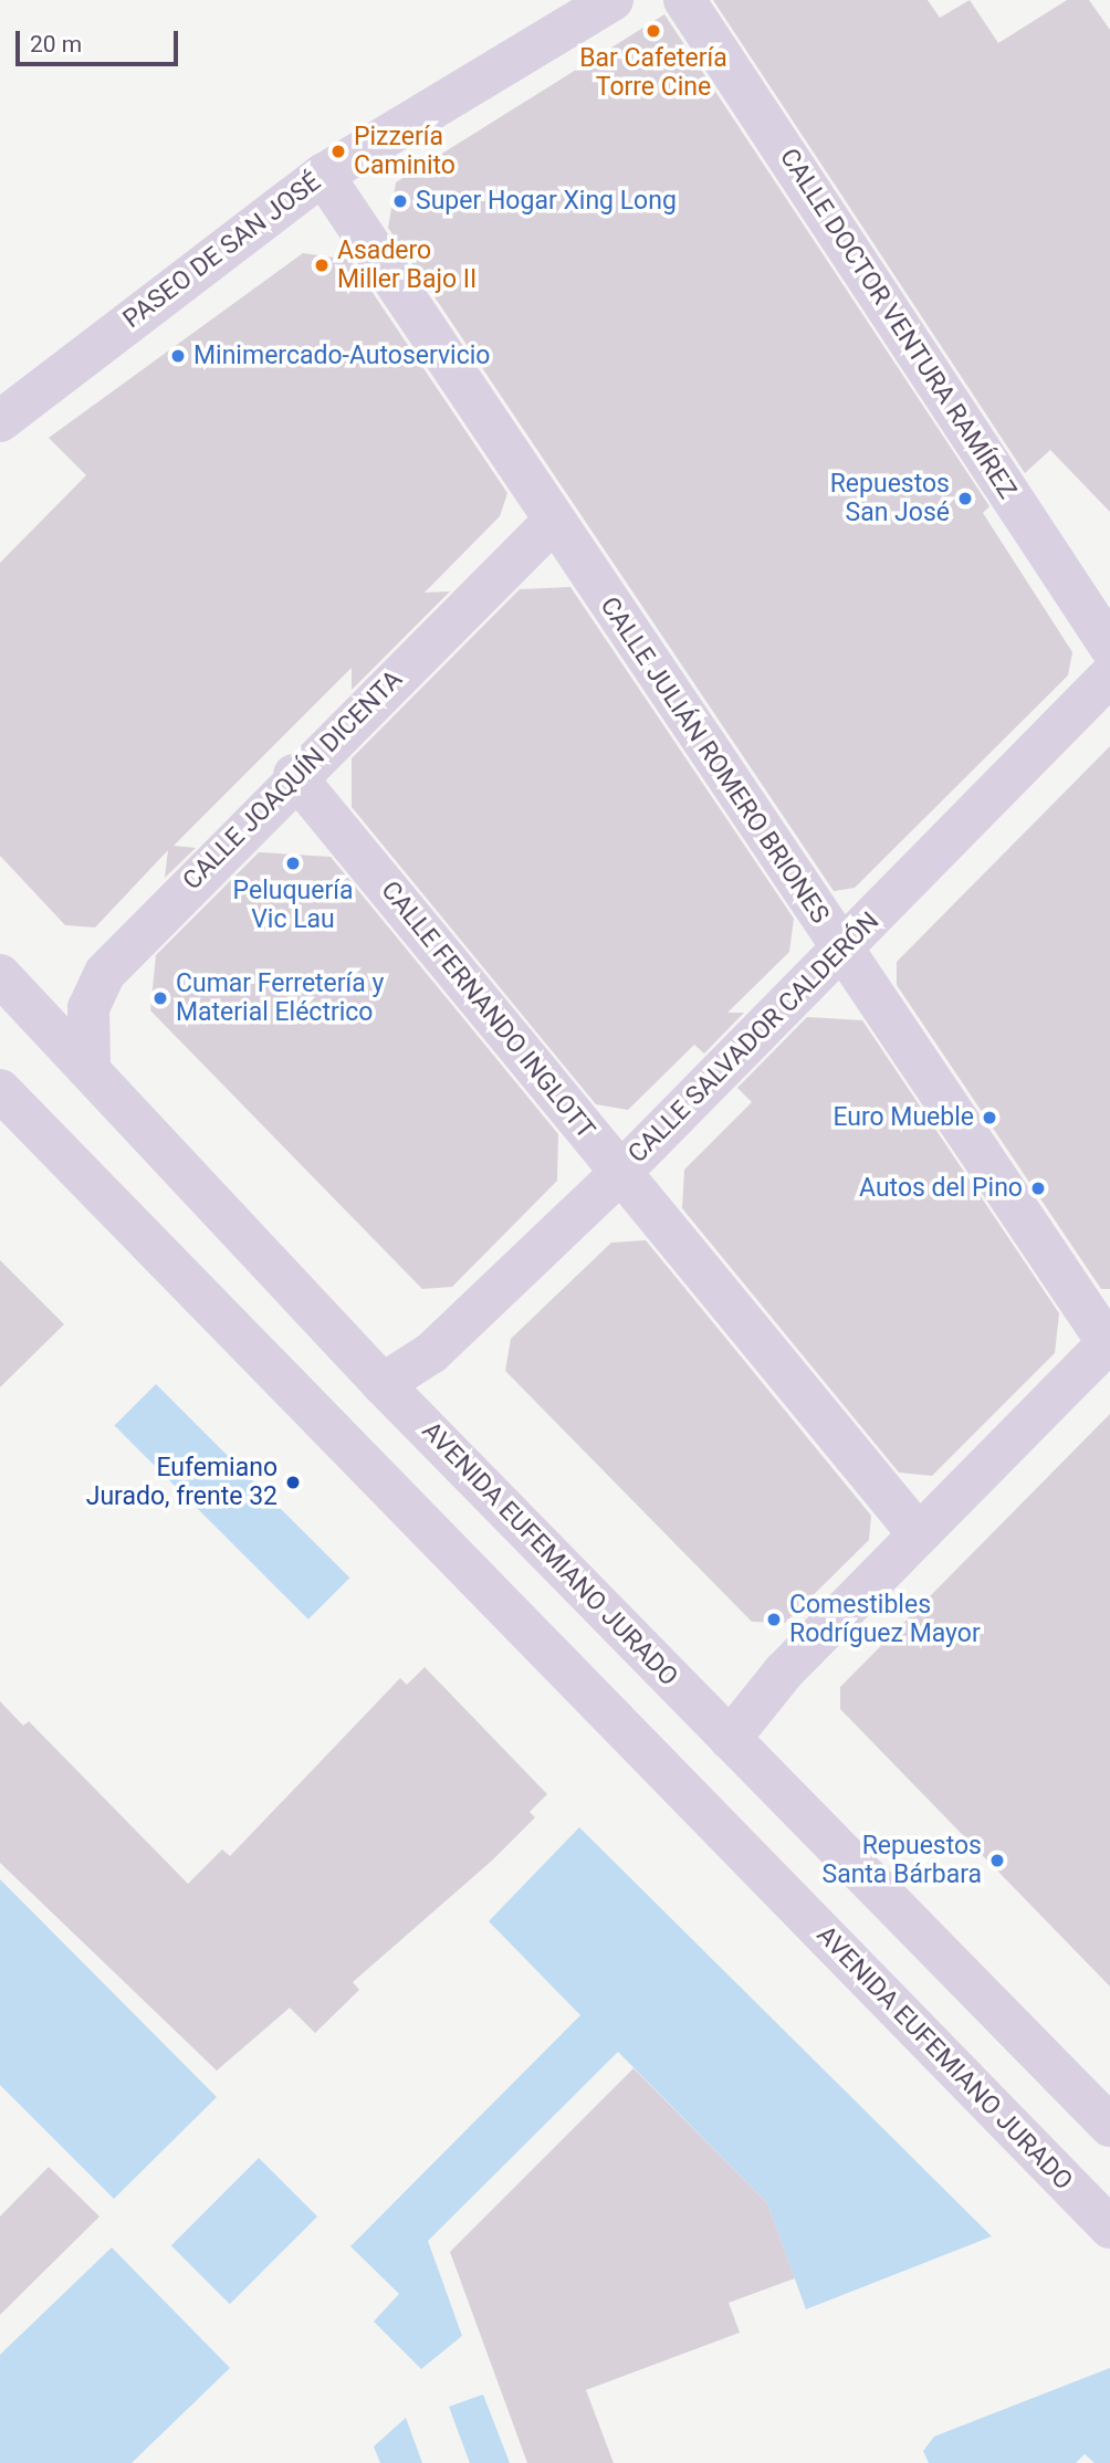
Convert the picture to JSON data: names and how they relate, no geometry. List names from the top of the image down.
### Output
{
  "streets": {
    "street": [
      "PASEO DE SAN JOSÉ",
      "CALLE DOCTOR VENTURA RAMÍREZ",
      "CALLE JULIÁN ROMERO BRIONES",
      "CALLE JOAQUÍN DICENTA",
      "CALLE FERNANDO INGLOTT",
      "CALLE SALVADOR CALDERÓN",
      "AVENIDA EUFEMIANO JURADO"
    ]
  },
  "crossings": [
    ["PASEO DE SAN JOSÉ", "CALLE JULIÁN ROMERO BRIONES"],
    ["CALLE JULIÁN ROMERO BRIONES", "CALLE JOAQUÍN DICENTA"],
    ["CALLE JULIÁN ROMERO BRIONES", "CALLE SALVADOR CALDERÓN"],
    ["CALLE JOAQUÍN DICENTA", "CALLE FERNANDO INGLOTT"],
    ["CALLE JOAQUÍN DICENTA", "AVENIDA EUFEMIANO JURADO"],
    ["CALLE FERNANDO INGLOTT", "CALLE SALVADOR CALDERÓN"],
    ["CALLE SALVADOR CALDERÓN", "AVENIDA EUFEMIANO JURADO"]
  ],
  "places": [
    "Bar Cafetería Torre Cine",
    "Pizzería Caminito",
    "Super Hogar Xing Long",
    "Asadero Miller Bajo II",
    "Minimercado-Autoservicio",
    "Repuestos San José",
    "Peluquería Vic Lau",
    "Cumar Ferretería y Material Eléctrico",
    "Euro Mueble",
    "Autos del Pino",
    "Eufemiano Jurado, frente 32",
    "Comestibles Rodríguez Mayor",
    "Repuestos Santa Bárbara"
  ],
  "scale_bar": "20 m"
}
